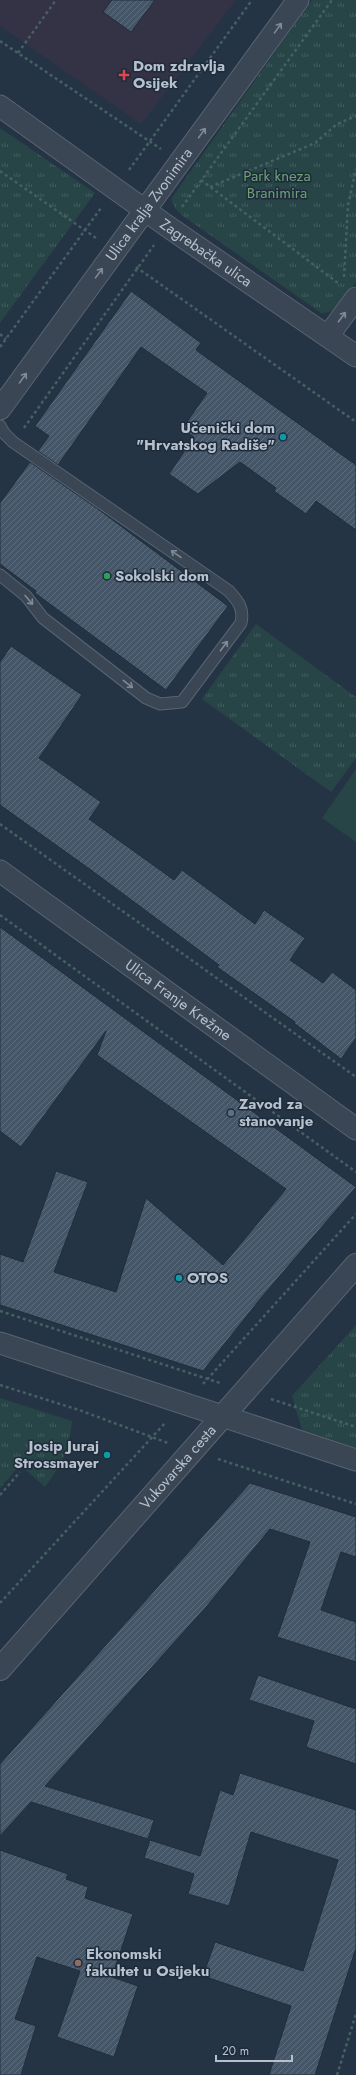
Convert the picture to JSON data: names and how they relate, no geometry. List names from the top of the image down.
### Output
{
  "streets": {
    "street": [
      "Ulica kralja Zvonimira",
      "Zagrebačka ulica",
      "Ulica Franje Krežme",
      "Vukovarska cesta"
    ]
  },
  "crossings": [
    ["Ulica kralja Zvonimira", "Zagrebačka ulica"]
  ],
  "one_way": ["Ulica kralja Zvonimira"],
  "parks": ["Park kneza Branimira"],
  "places": {
    "health": ["Dom zdravlja Osijek"],
    "other": [
      "Učenički dom \"Hrvatskog Radiše\"",
      "Sokolski dom",
      "Zavod za stanovanje",
      "OTOS",
      "Josip Juraj Strossmayer",
      "Ekonomski fakultet u Osijeku"
    ]
  },
  "scale_bar": "20 m"
}
